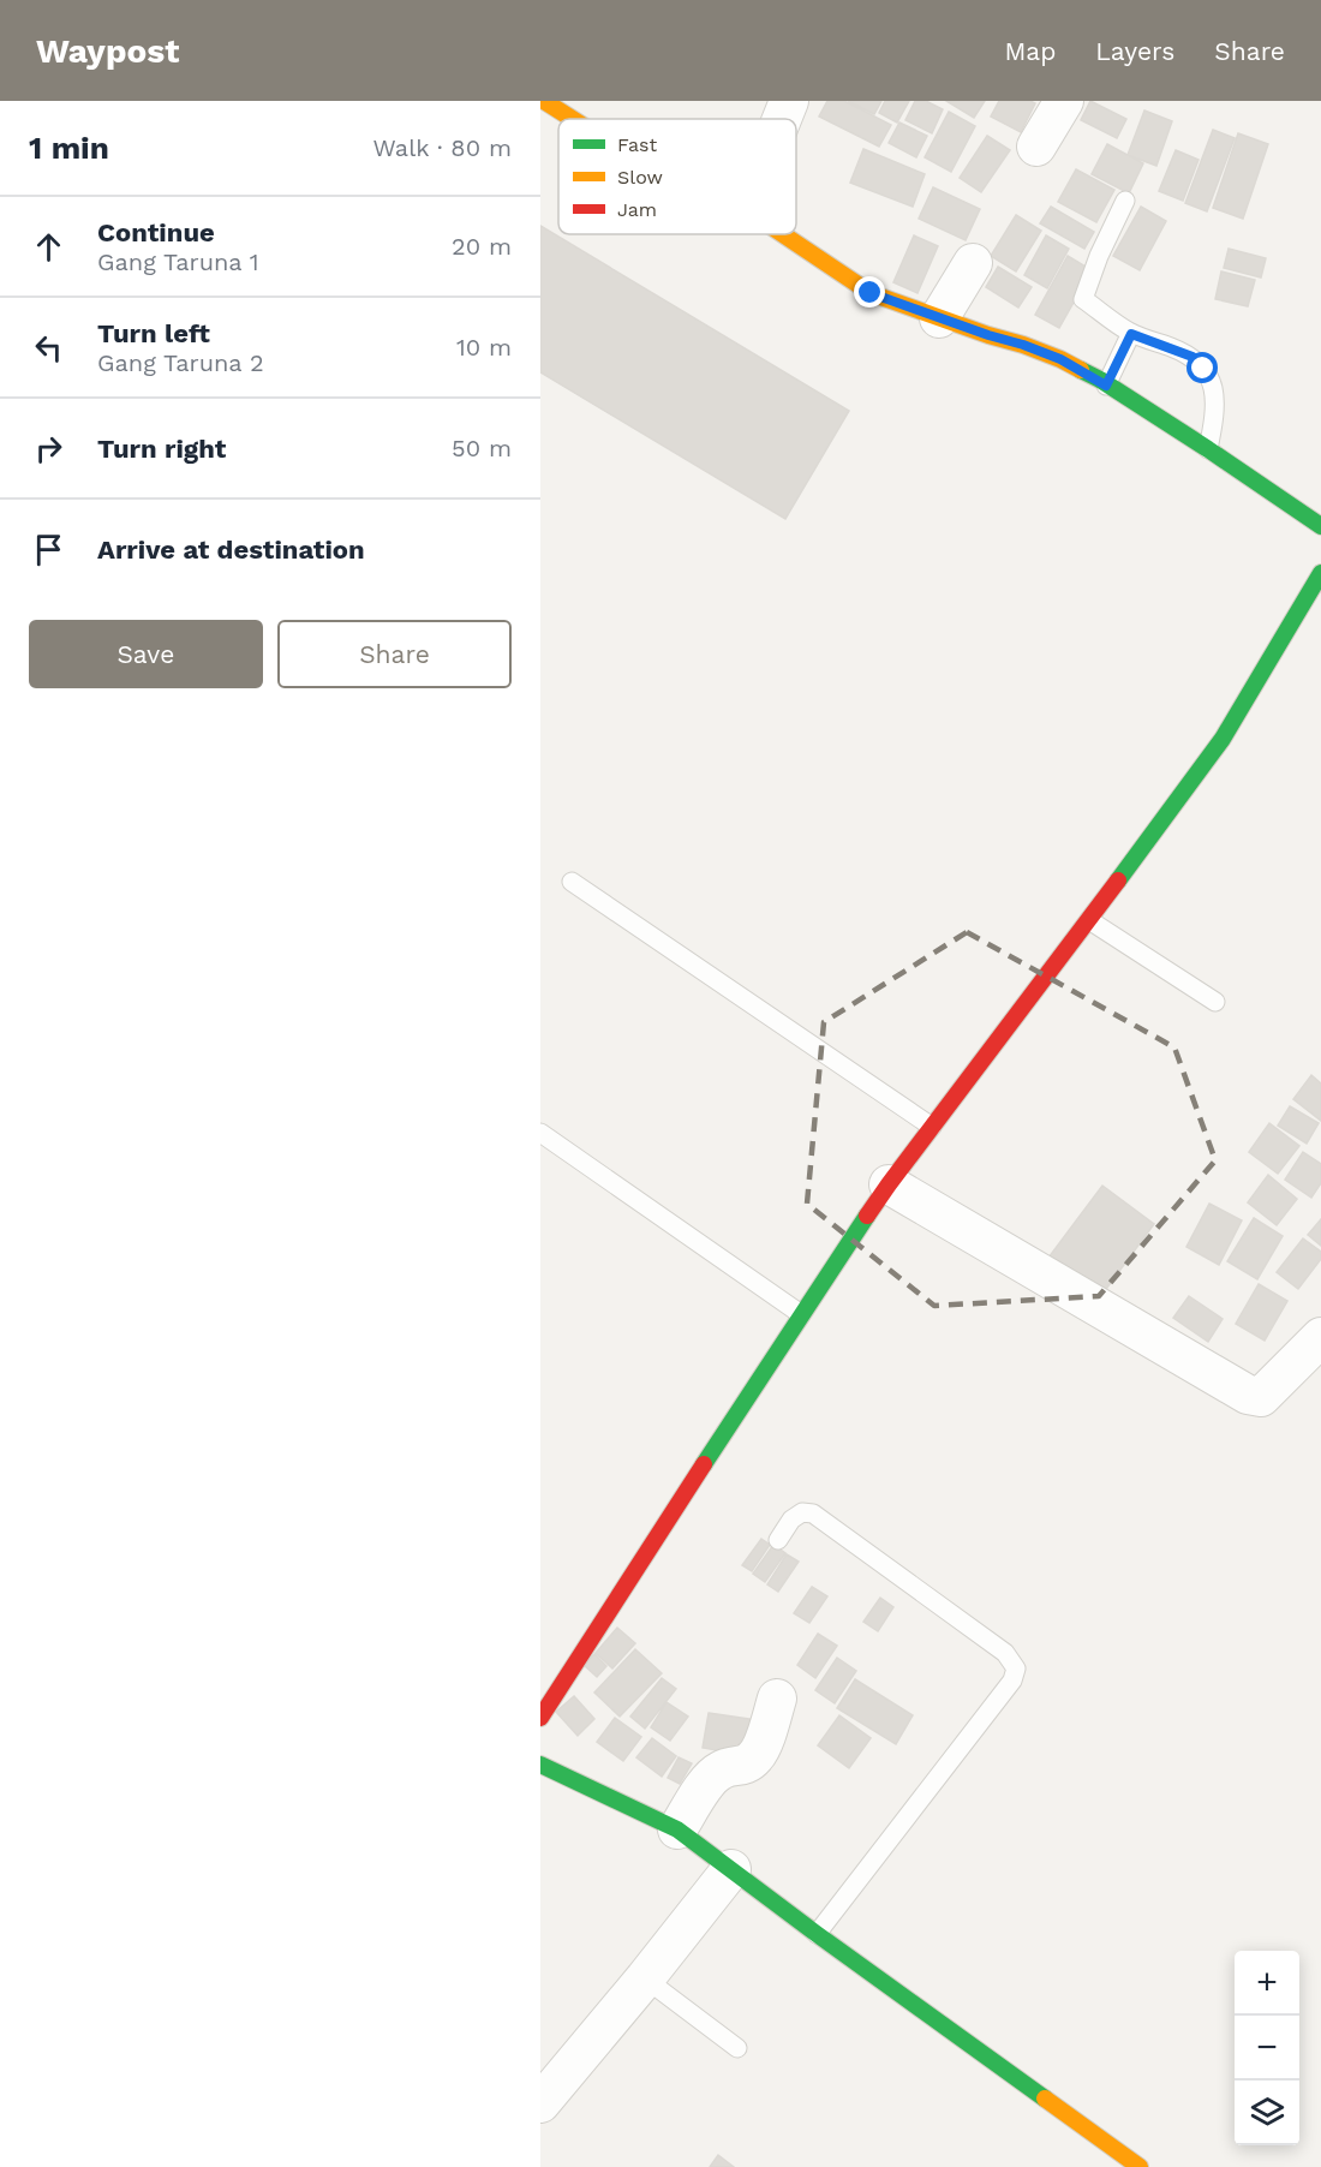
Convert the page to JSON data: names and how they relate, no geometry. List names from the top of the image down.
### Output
{
  "legend": ["Fast", "Slow", "Jam"],
  "page": {
    "header": "Waypost",
    "nav": ["Map", "Layers", "Share"],
    "heading": ["1 min", "Walk · 80 m"],
    "list": [
      ["Continue", "Gang Taruna 1", "20 m"],
      ["Turn left", "Gang Taruna 2", "10 m"],
      ["Turn right", "50 m"],
      "Arrive at destination"
    ],
    "buttons": ["Save", "Share"],
    "map_buttons": ["+", "−"]
  }
}
